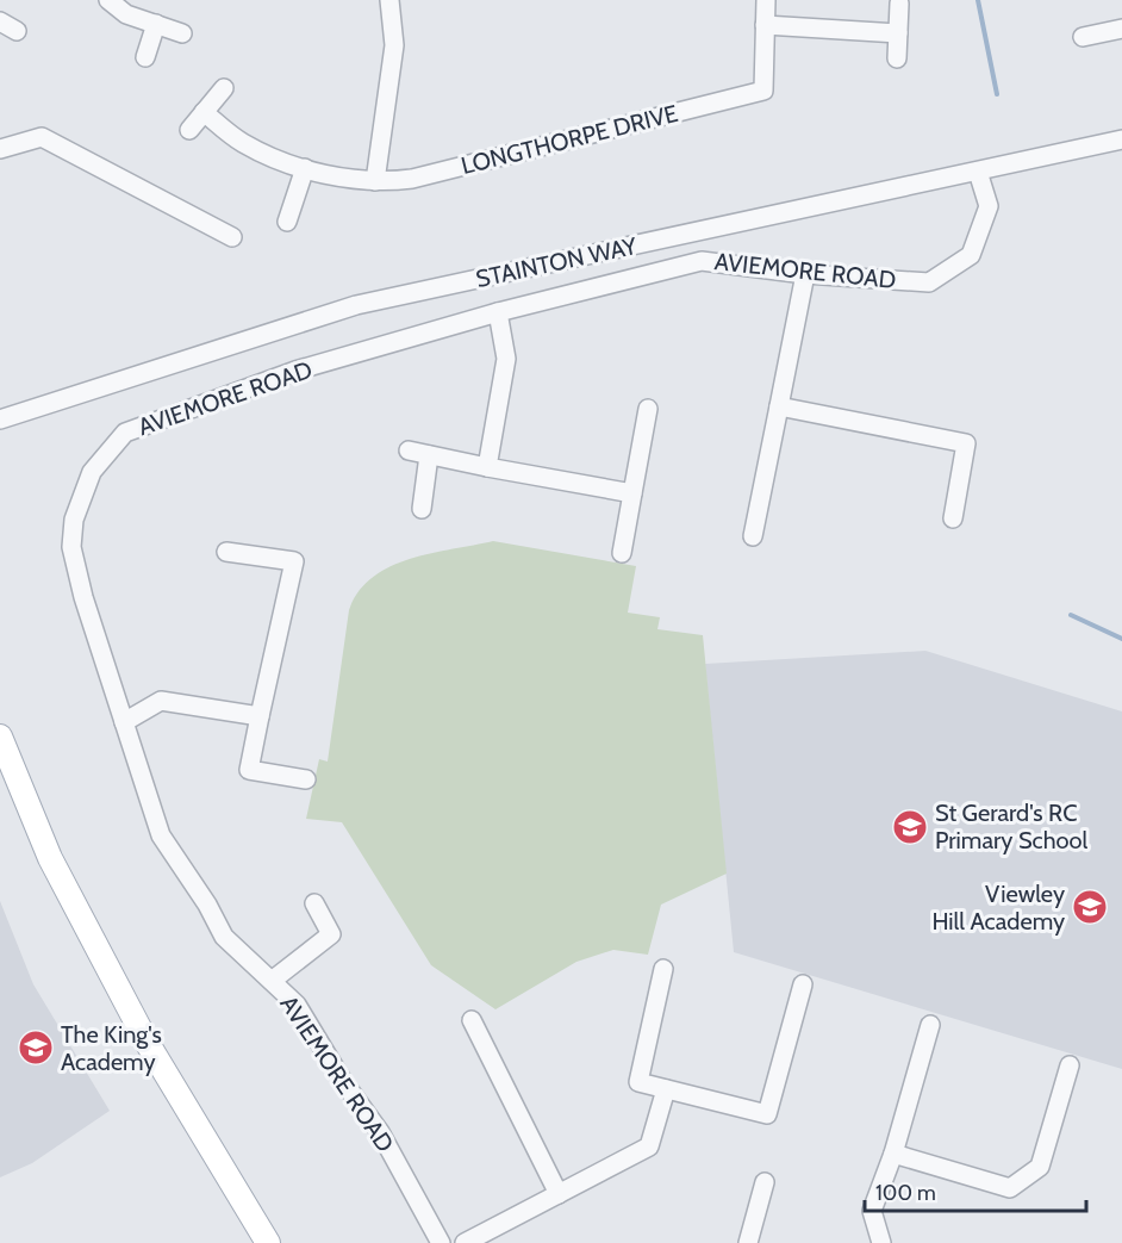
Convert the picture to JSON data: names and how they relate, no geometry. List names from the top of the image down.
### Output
{
  "streets": {
    "street": ["LONGTHORPE DRIVE", "STAINTON WAY", "AVIEMORE ROAD"]
  },
  "crossings": [
    ["STAINTON WAY", "AVIEMORE ROAD"]
  ],
  "places": {
    "school or university": ["St Gerard's RC Primary School", "Viewley Hill Academy", "The King's Academy"]
  },
  "scale_bar": "100 m"
}
